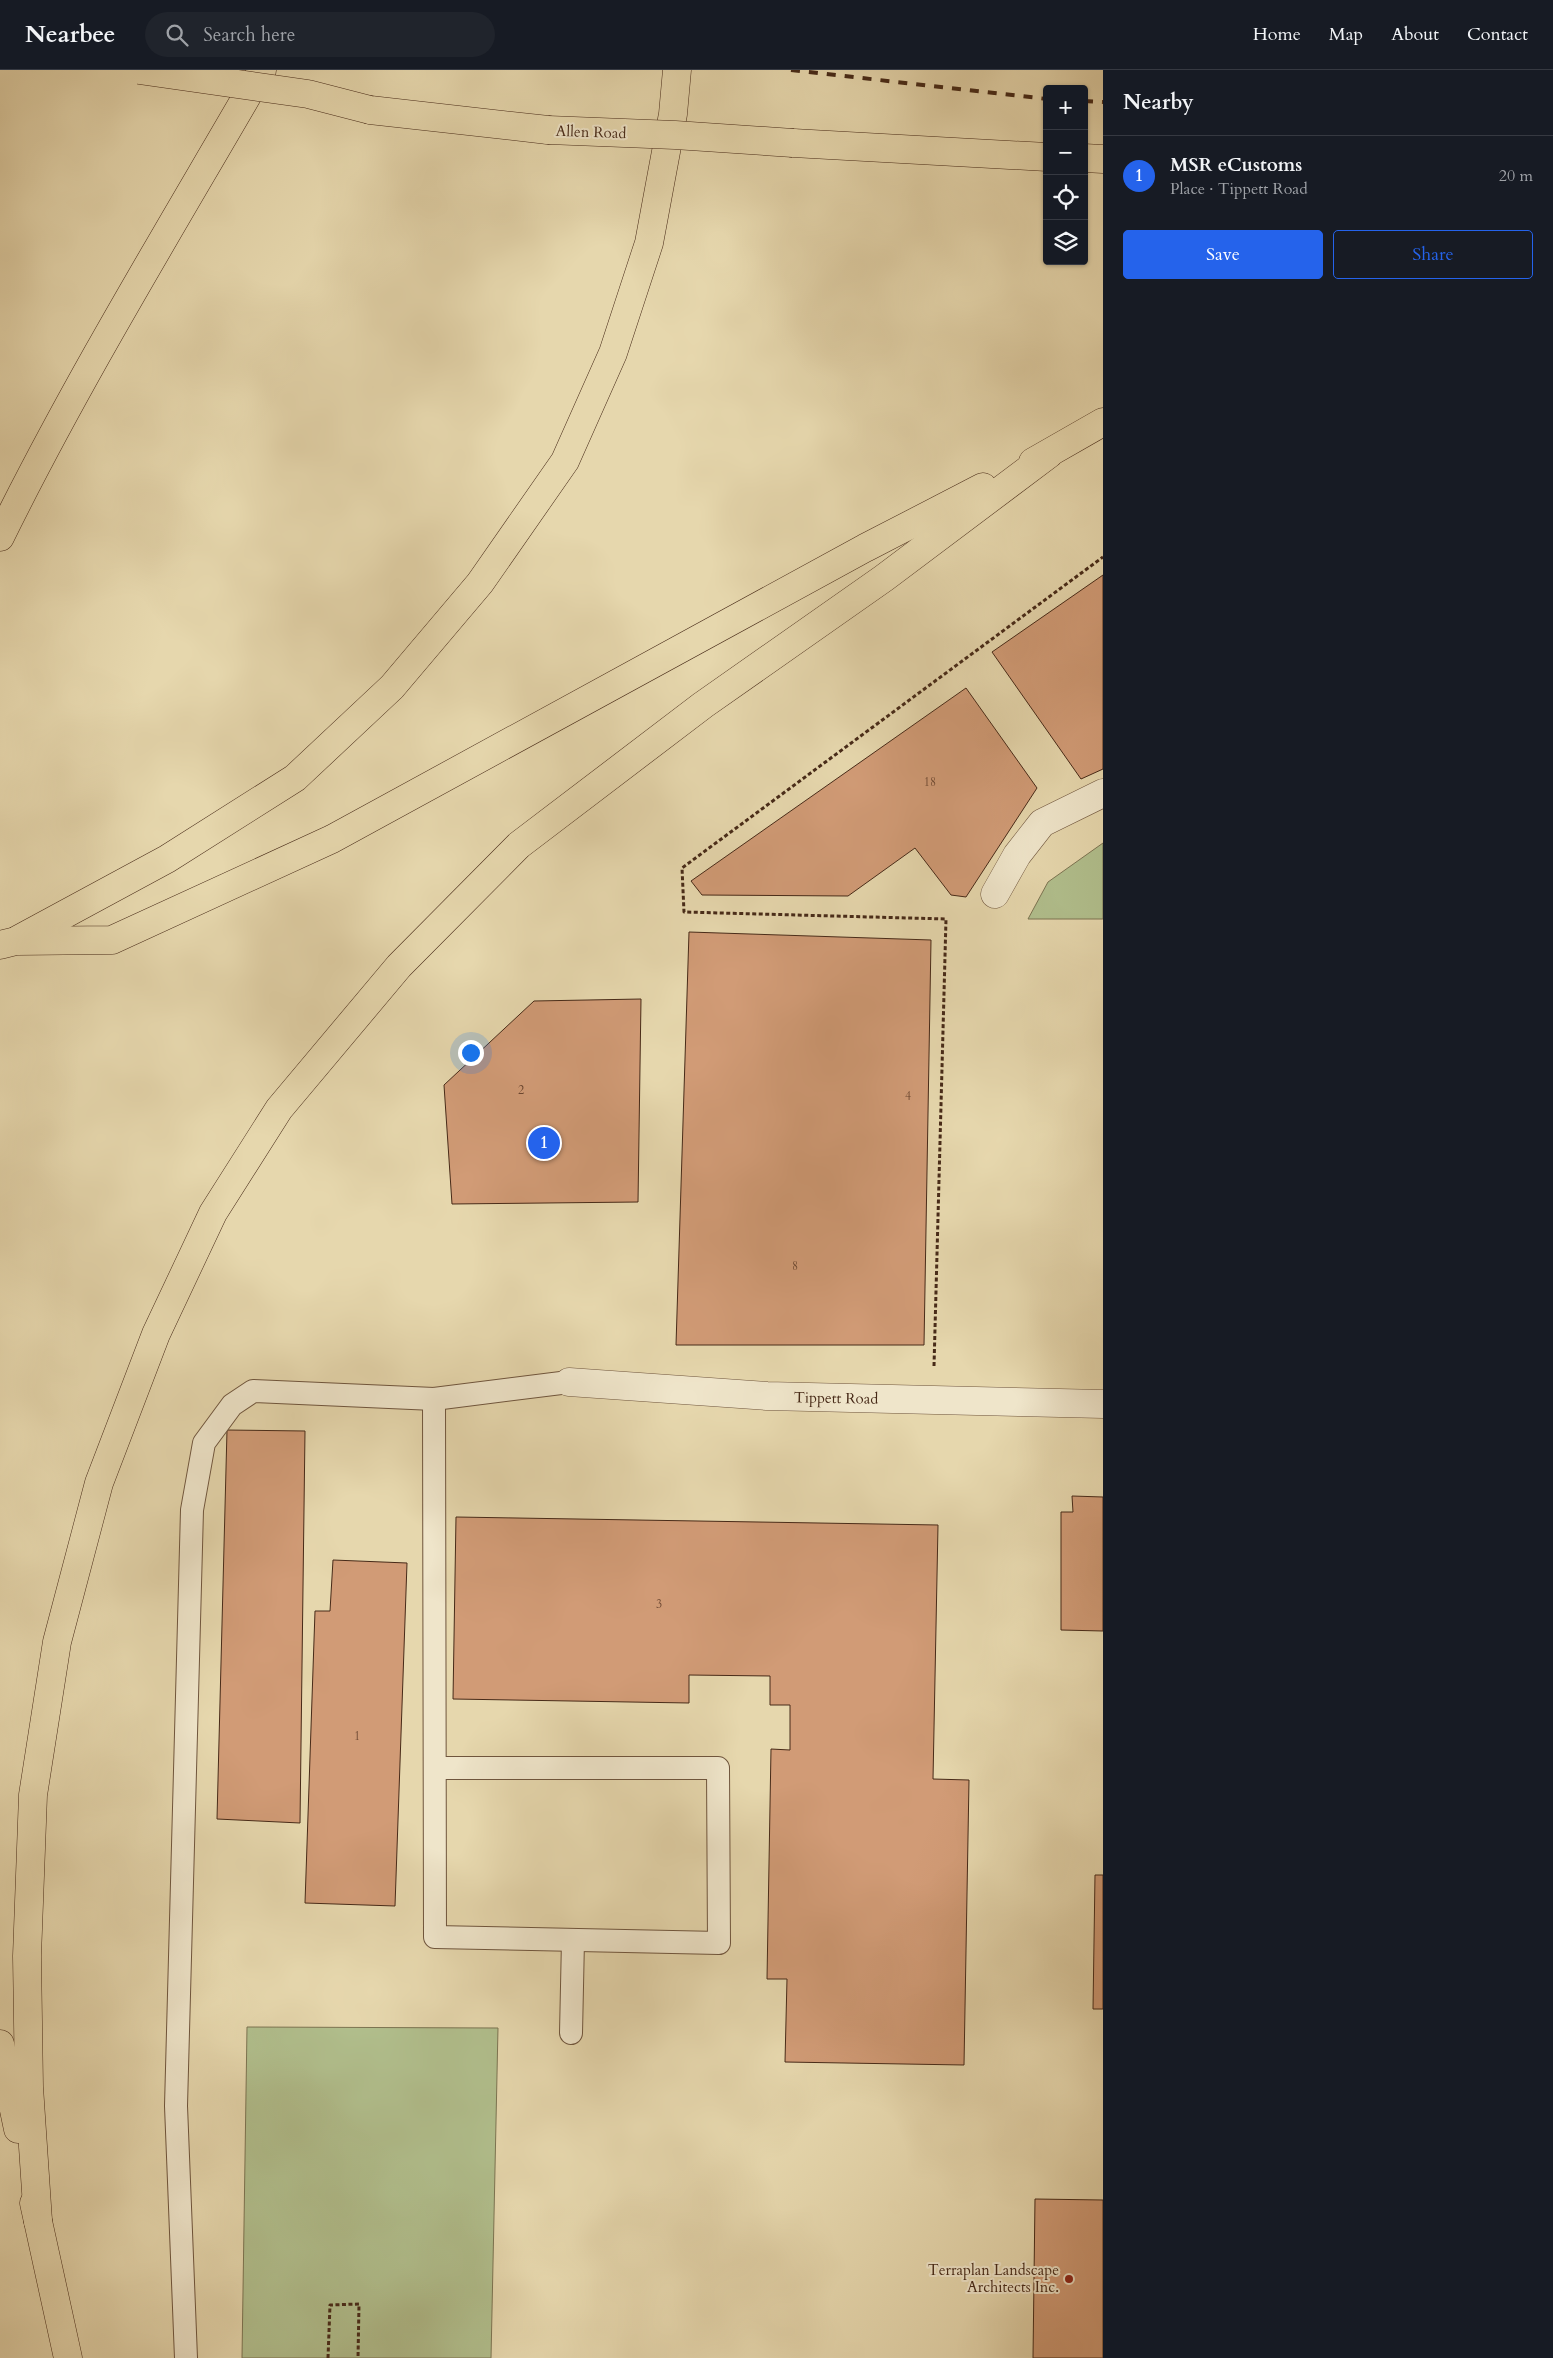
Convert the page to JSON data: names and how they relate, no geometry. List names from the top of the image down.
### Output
{
  "streets": {
    "highway": ["Allen Road"],
    "street": ["Tippett Road"]
  },
  "places": ["Terraplan Landscape Architects Inc."],
  "house_numbers": [
    "18",
    "2",
    "4",
    "8",
    "3",
    "1"
  ],
  "page": {
    "header": "Nearbee",
    "search": "Search here",
    "nav": [
      "Home",
      "Map",
      "About",
      "Contact"
    ],
    "heading": "Nearby",
    "map_buttons": ["+", "−"],
    "list": [
      {
        "mark": "1",
        "name": "MSR eCustoms",
        "note": "Place · Tippett Road",
        "value": "20 m"
      }
    ],
    "buttons": ["Save", "Share"],
    "pins": "1"
  }
}
